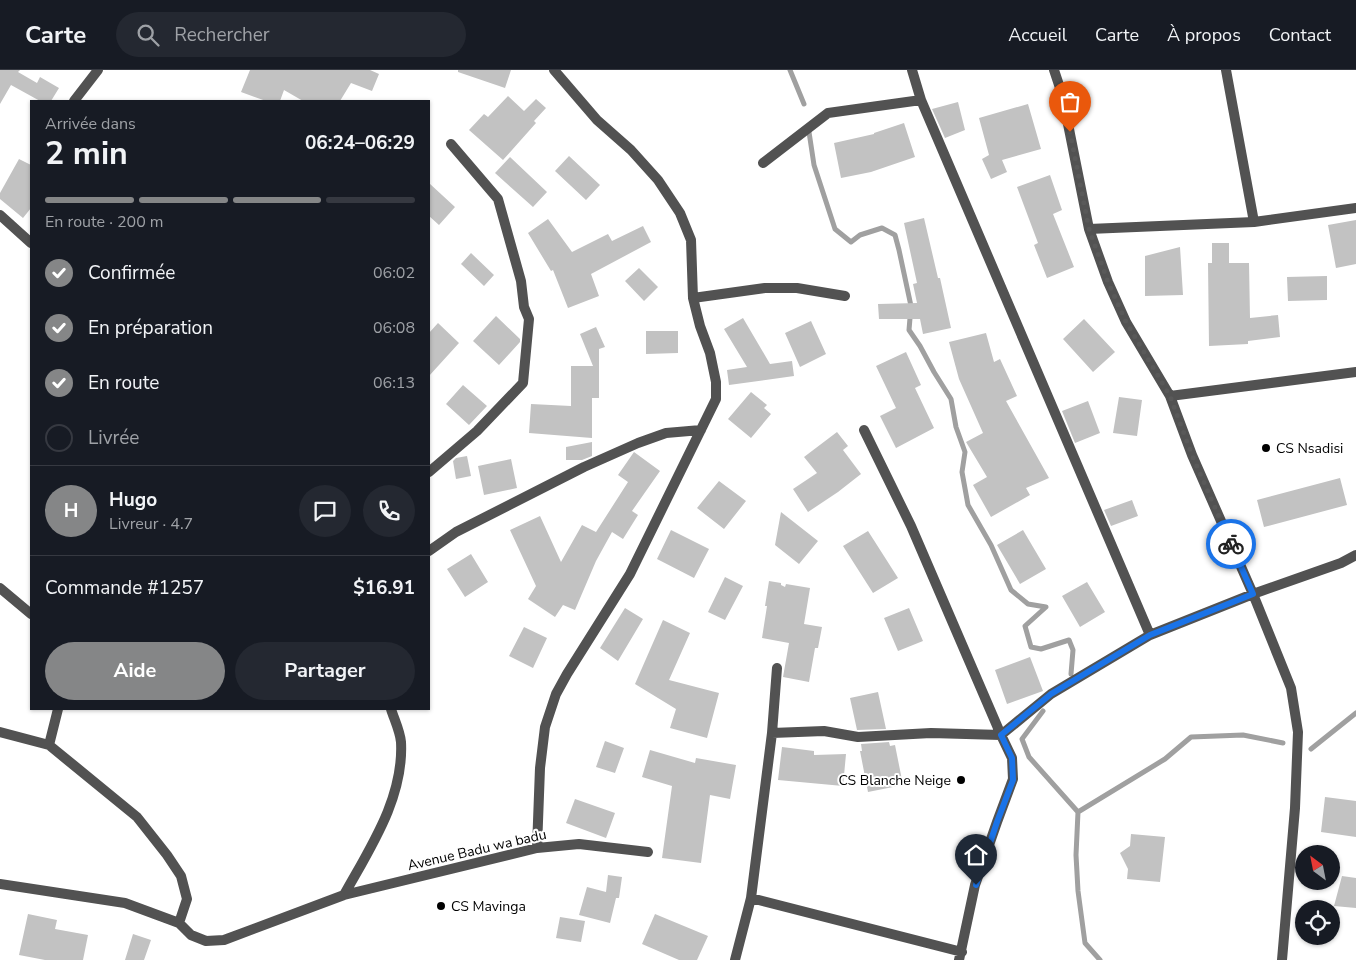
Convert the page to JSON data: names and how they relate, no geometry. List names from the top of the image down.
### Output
{
  "streets": {
    "street": ["Avenue Badu wa badu"]
  },
  "places": ["CS Nsadisi", "CS Blanche Neige", "CS Mavinga"],
  "north": "top left",
  "page": {
    "header": "Carte",
    "search": "Rechercher",
    "nav": [
      "Accueil",
      "Carte",
      "À propos",
      "Contact"
    ],
    "heading": ["2 min", "Arrivée dans", "06:24–06:29"],
    "panel": [
      "Hugo",
      "Livreur · 4.7",
      "Commande #1257",
      "$16.91"
    ],
    "bar": "En route · 200 m",
    "list": [
      ["Confirmée", "06:02"],
      ["En préparation", "06:08"],
      ["En route", "06:13"],
      "Livrée"
    ],
    "round": "H",
    "buttons": ["Aide", "Partager"]
  }
}
